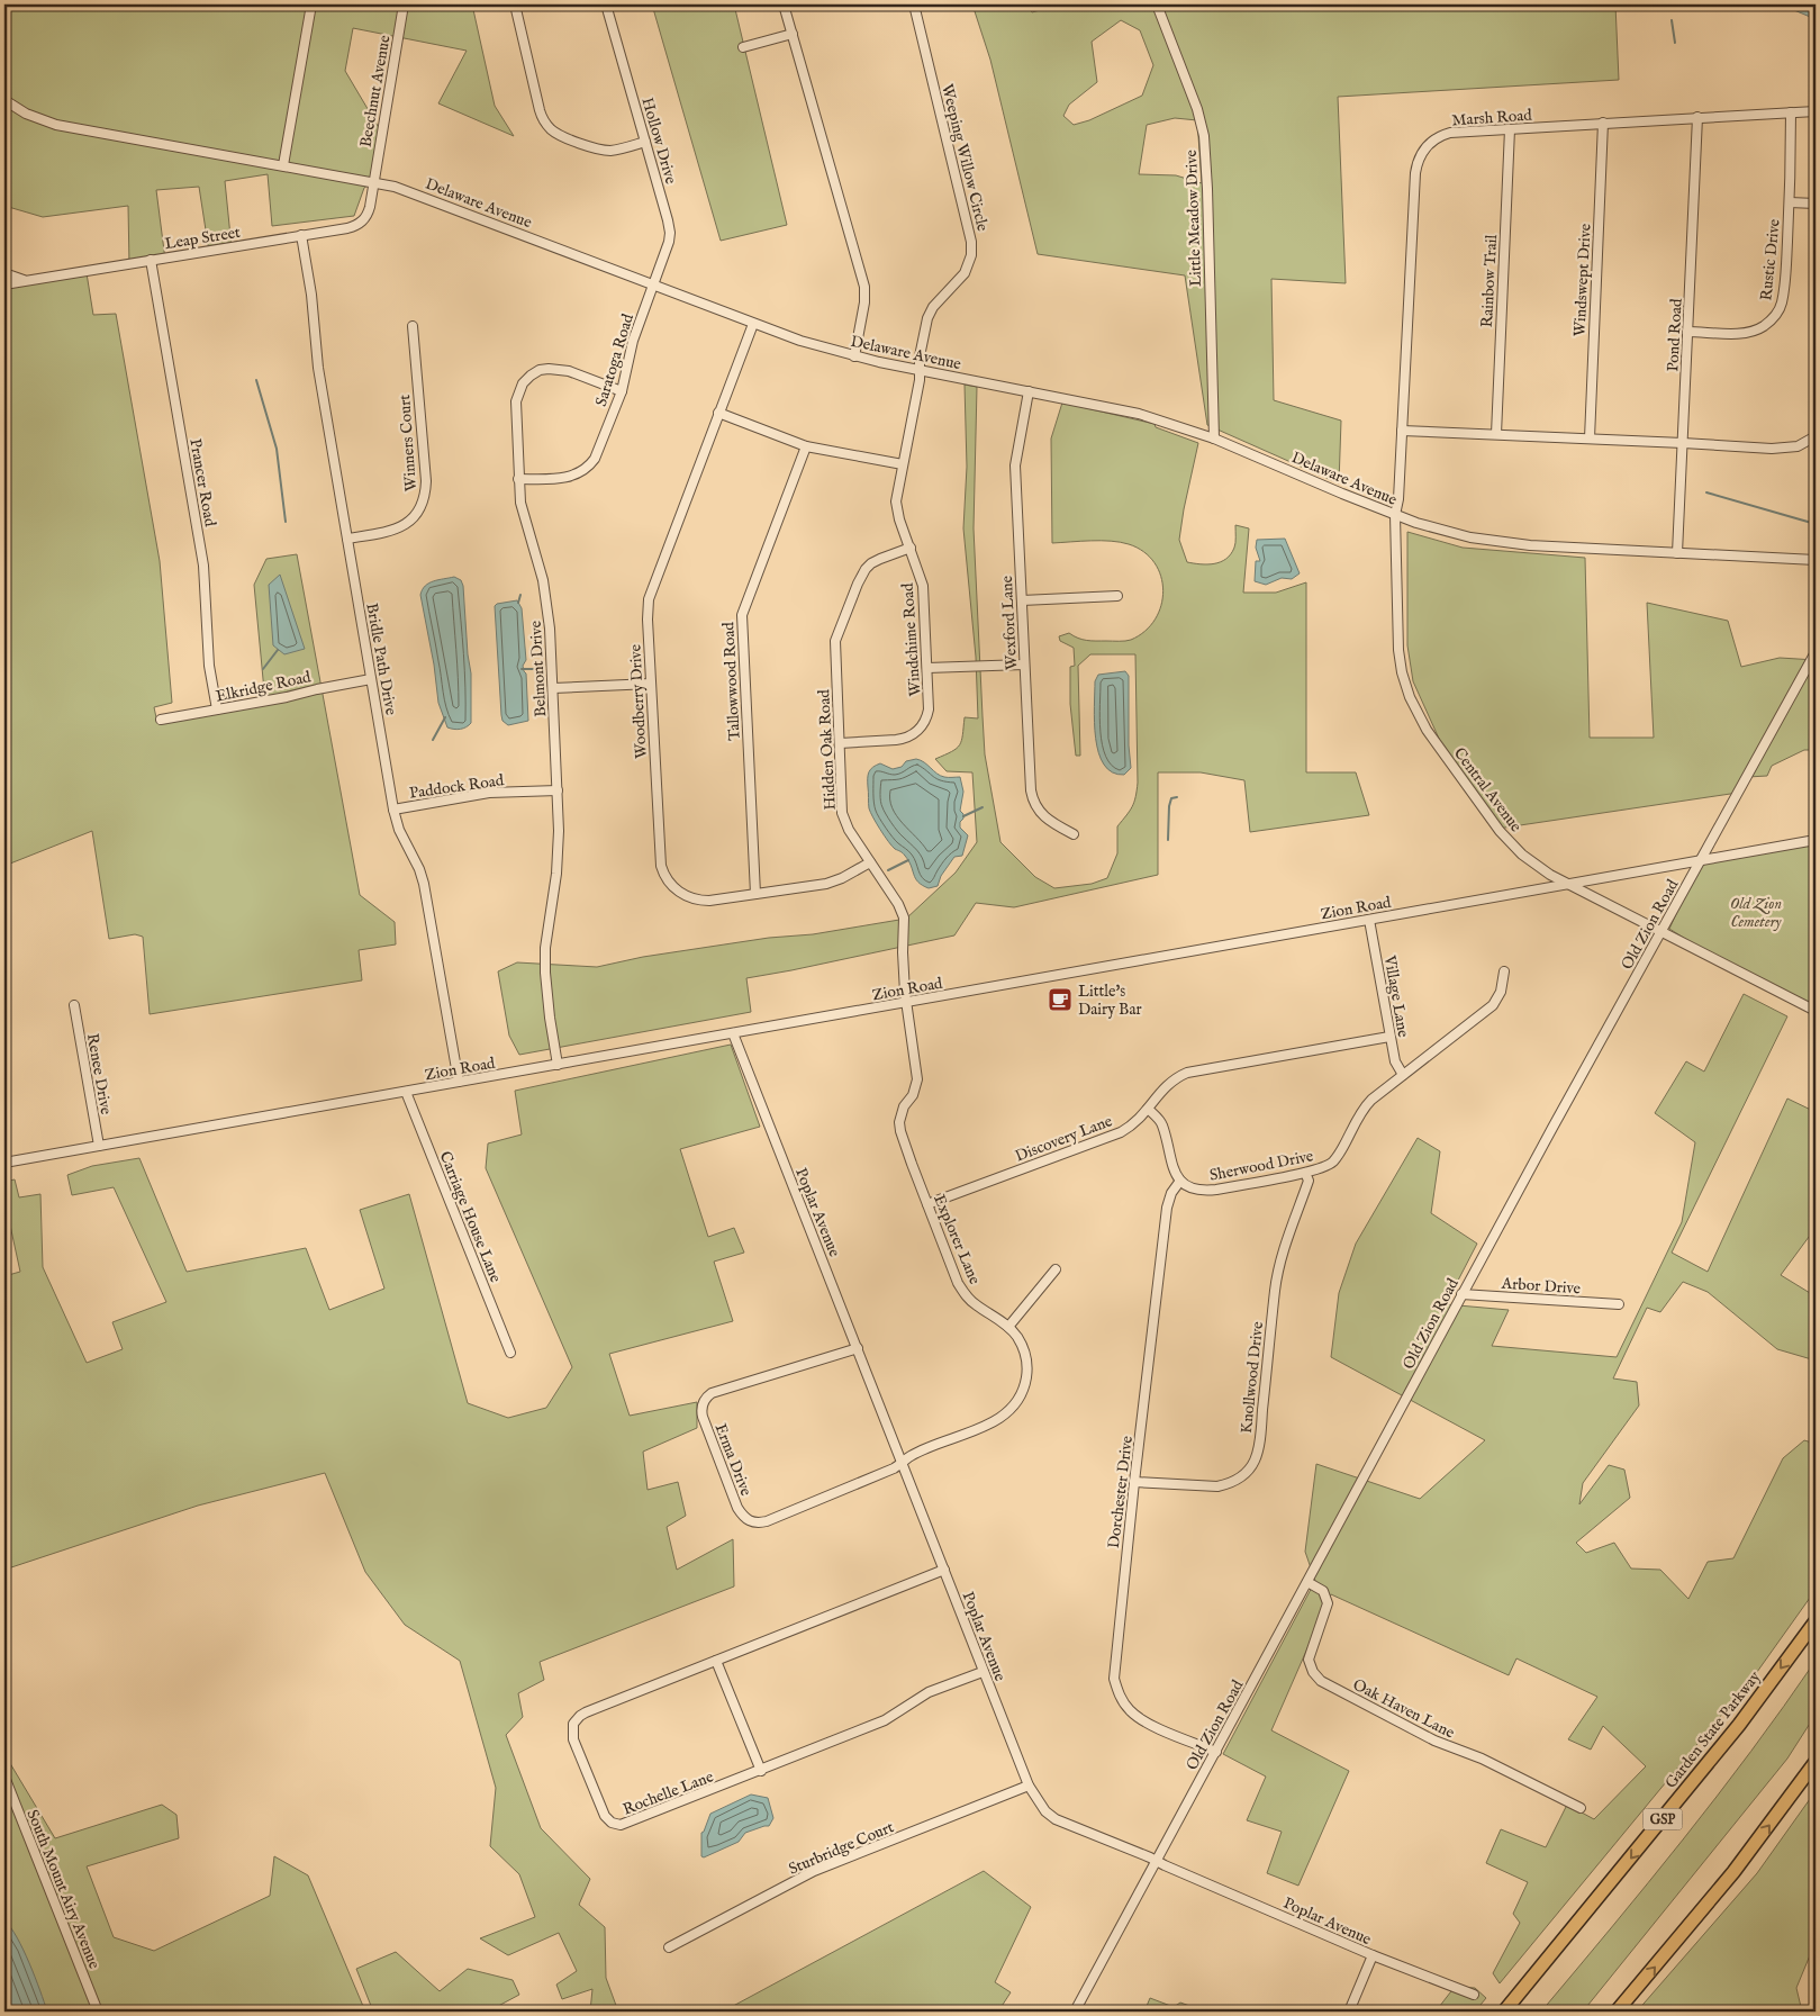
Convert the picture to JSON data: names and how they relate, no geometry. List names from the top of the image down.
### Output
{
  "streets": {
    "highway": ["Garden State Parkway", "GSP"],
    "street": [
      "Beechnut Avenue",
      "Marsh Road",
      "Hollow Drive",
      "Weeping Willow Circle",
      "Delaware Avenue",
      "Little Meadow Drive",
      "Leap Street",
      "Rustic Drive",
      "Windswept Drive",
      "Rainbow Trail",
      "Pond Road",
      "Saratoga Road",
      "Winners Court",
      "Prancer Road",
      "Wexford Lane",
      "Windchime Road",
      "Bridle Path Drive",
      "Belmont Drive",
      "Tallowwood Road",
      "Elkridge Road",
      "Woodberry Drive",
      "Hidden Oak Road",
      "Paddock Road",
      "Central Avenue",
      "Zion Road",
      "Old Zion Road",
      "Village Lane",
      "Renee Drive",
      "Discovery Lane",
      "Sherwood Drive",
      "Poplar Avenue",
      "Carriage House Lane",
      "Explorer Lane",
      "Arbor Drive",
      "Knollwood Drive",
      "Erma Drive",
      "Dorchester Drive",
      "Oak Haven Lane",
      "Rochelle Lane",
      "Sturbridge Court",
      "South Mount Airy Avenue"
    ]
  },
  "crossings": [
    ["Beechnut Avenue", "Delaware Avenue"],
    ["Beechnut Avenue", "Leap Street"],
    ["Marsh Road", "Delaware Avenue"],
    ["Marsh Road", "Rustic Drive"],
    ["Marsh Road", "Windswept Drive"],
    ["Marsh Road", "Rainbow Trail"],
    ["Marsh Road", "Pond Road"],
    ["Marsh Road", "Central Avenue"],
    ["Hollow Drive", "Delaware Avenue"],
    ["Hollow Drive", "Saratoga Road"],
    ["Weeping Willow Circle", "Delaware Avenue"],
    ["Weeping Willow Circle", "Windchime Road"],
    ["Delaware Avenue", "Little Meadow Drive"],
    ["Delaware Avenue", "Leap Street"],
    ["Delaware Avenue", "Pond Road"],
    ["Delaware Avenue", "Saratoga Road"],
    ["Delaware Avenue", "Wexford Lane"],
    ["Delaware Avenue", "Windchime Road"],
    ["Delaware Avenue", "Woodberry Drive"],
    ["Delaware Avenue", "Central Avenue"],
    ["Leap Street", "Prancer Road"],
    ["Leap Street", "Bridle Path Drive"],
    ["Rustic Drive", "Pond Road"],
    ["Saratoga Road", "Belmont Drive"],
    ["Winners Court", "Bridle Path Drive"],
    ["Prancer Road", "Elkridge Road"],
    ["Windchime Road", "Hidden Oak Road"],
    ["Bridle Path Drive", "Elkridge Road"],
    ["Bridle Path Drive", "Paddock Road"],
    ["Bridle Path Drive", "Zion Road"],
    ["Belmont Drive", "Paddock Road"],
    ["Belmont Drive", "Zion Road"],
    ["Tallowwood Road", "Woodberry Drive"],
    ["Woodberry Drive", "Hidden Oak Road"],
    ["Hidden Oak Road", "Zion Road"],
    ["Hidden Oak Road", "Explorer Lane"],
    ["Central Avenue", "Zion Road"],
    ["Central Avenue", "Old Zion Road"],
    ["Zion Road", "Old Zion Road"],
    ["Zion Road", "Village Lane"],
    ["Zion Road", "Renee Drive"],
    ["Zion Road", "Poplar Avenue"],
    ["Zion Road", "Carriage House Lane"],
    ["Zion Road", "Explorer Lane"],
    ["Old Zion Road", "Poplar Avenue"],
    ["Old Zion Road", "Arbor Drive"],
    ["Old Zion Road", "Dorchester Drive"],
    ["Old Zion Road", "Oak Haven Lane"],
    ["Village Lane", "Discovery Lane"],
    ["Village Lane", "Sherwood Drive"],
    ["Discovery Lane", "Explorer Lane"],
    ["Sherwood Drive", "Knollwood Drive"],
    ["Sherwood Drive", "Dorchester Drive"],
    ["Poplar Avenue", "Explorer Lane"],
    ["Poplar Avenue", "Erma Drive"],
    ["Poplar Avenue", "Rochelle Lane"],
    ["Poplar Avenue", "Sturbridge Court"],
    ["Explorer Lane", "Erma Drive"],
    ["Knollwood Drive", "Dorchester Drive"]
  ],
  "parks": ["Old Zion Cemetery"],
  "places": {
    "cafe": ["Little's Dairy Bar"]
  }
}
